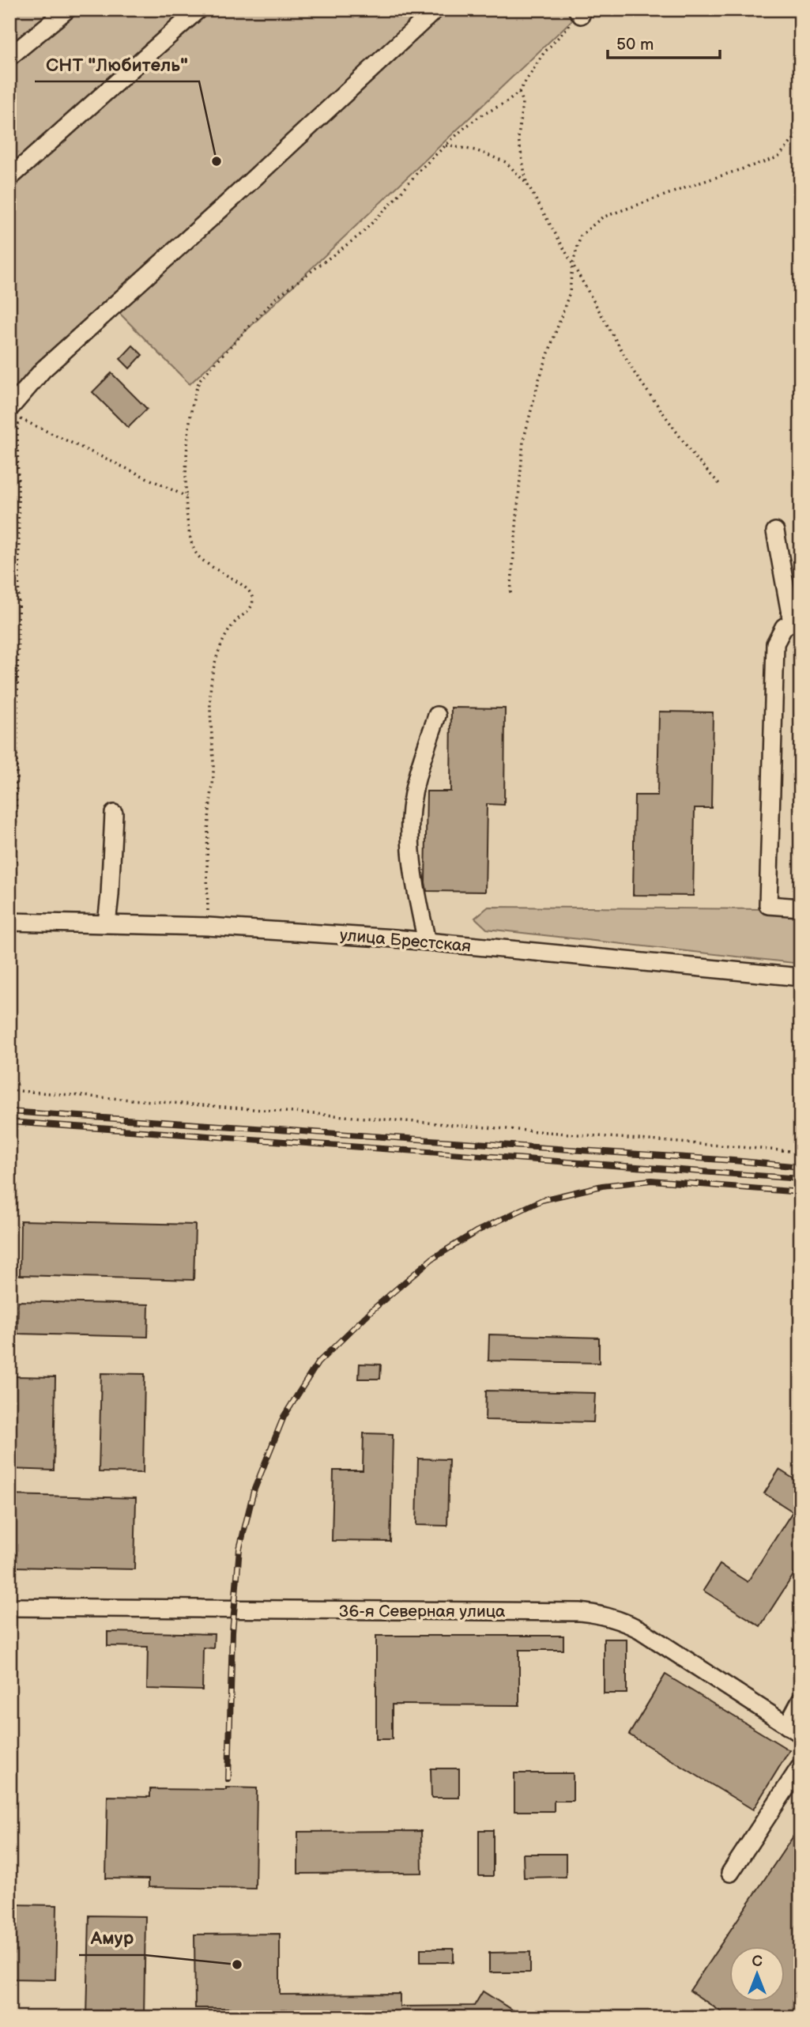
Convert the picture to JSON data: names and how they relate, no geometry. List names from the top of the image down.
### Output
{
  "streets": {
    "street": ["улица Брестская", "36-я Северная улица"]
  },
  "places": ["СНТ \"Любитель\"", "Амур"],
  "scale_bar": "50 m",
  "north": "top"
}
